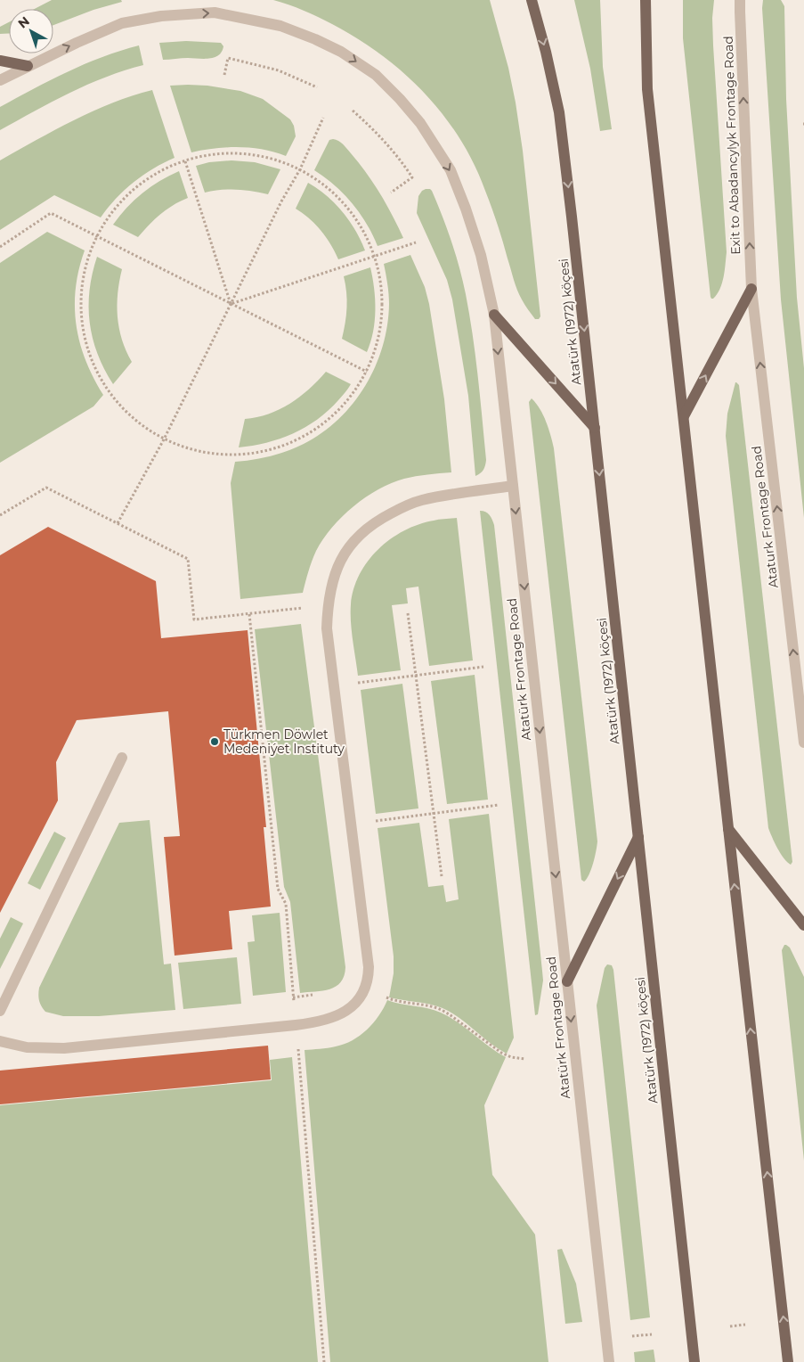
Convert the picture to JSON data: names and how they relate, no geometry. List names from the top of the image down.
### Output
{
  "streets": {
    "main road": ["Atatürk (1972) köçesi"],
    "street": ["Exit to Abadancylyk Frontage Road", "Ataturk Frontage Road", "Atatürk Frontage Road"]
  },
  "crossings": [
    ["Exit to Abadancylyk Frontage Road", "Ataturk Frontage Road"]
  ],
  "one_way": ["Exit to Abadancylyk Frontage Road", "Ataturk Frontage Road", "Atatürk Frontage Road"],
  "places": ["Türkmen Döwlet Medeniýet Instituty"],
  "north": "top left"
}
